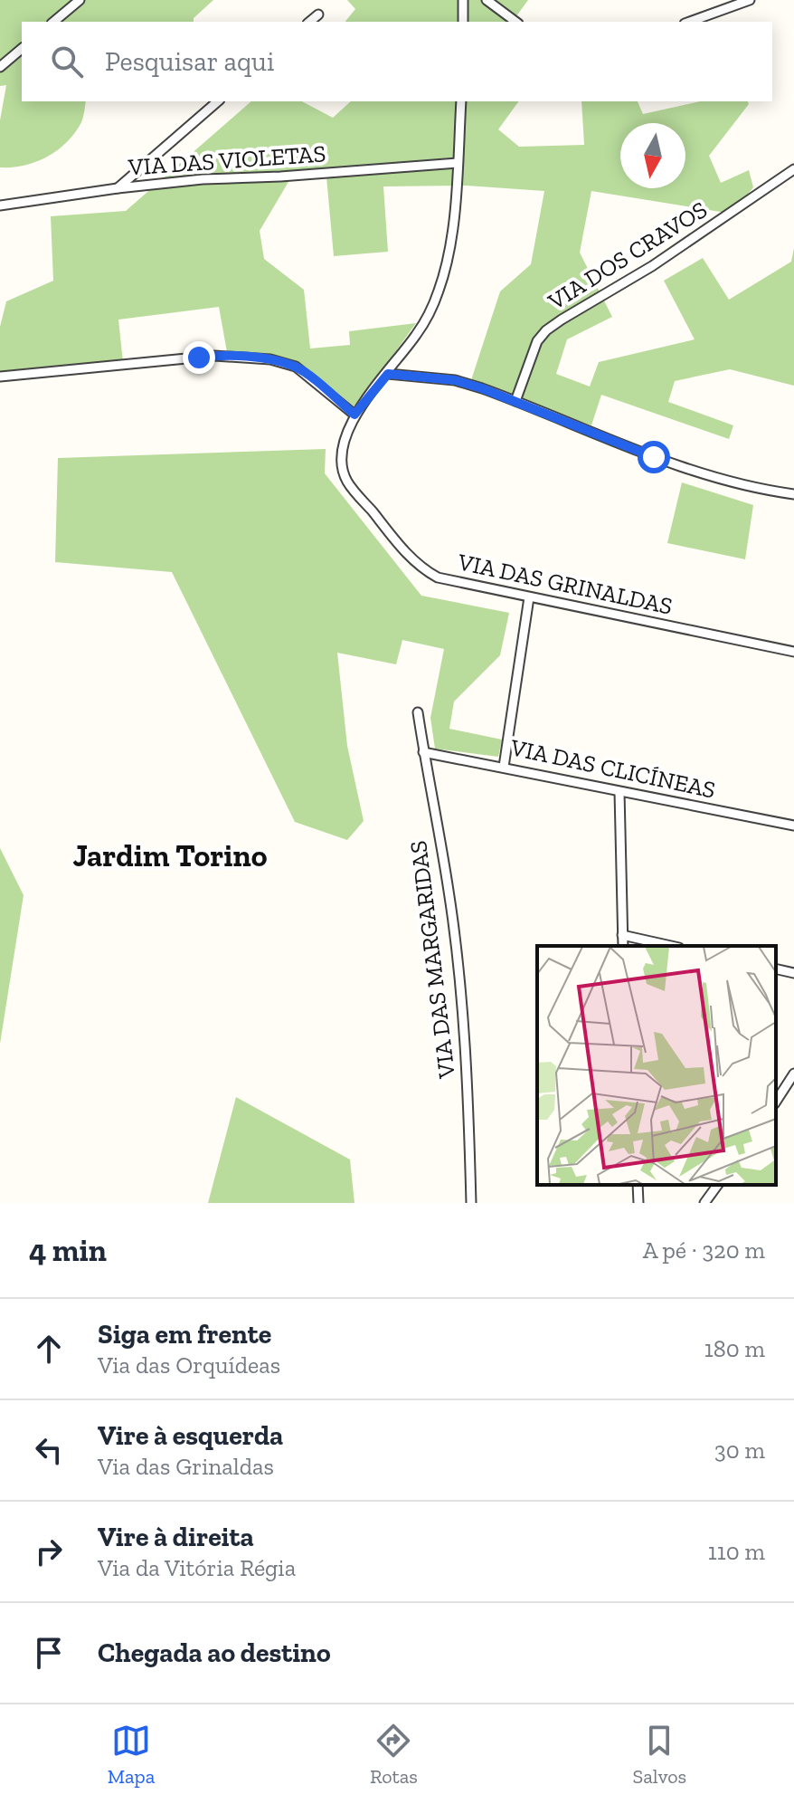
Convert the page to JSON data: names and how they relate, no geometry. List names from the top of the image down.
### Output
{
  "streets": {
    "street": [
      "VIA DAS VIOLETAS",
      "VIA DOS CRAVOS",
      "VIA DAS GRINALDAS",
      "VIA DAS CLICÍNEAS",
      "VIA DAS MARGARIDAS"
    ]
  },
  "crossings": [
    ["VIA DAS VIOLETAS", "VIA DAS GRINALDAS"],
    ["VIA DAS CLICÍNEAS", "VIA DAS MARGARIDAS"]
  ],
  "districts": ["Jardim Torino"],
  "north": "bottom",
  "page": {
    "search": "Pesquisar aqui",
    "heading": ["4 min", "A pé · 320 m"],
    "list": [
      ["Siga em frente", "Via das Orquídeas", "180 m"],
      ["Vire à esquerda", "Via das Grinaldas", "30 m"],
      ["Vire à direita", "Via da Vitória Régia", "110 m"],
      "Chegada ao destino"
    ],
    "nav": ["Mapa", "Rotas", "Salvos"]
  }
}
